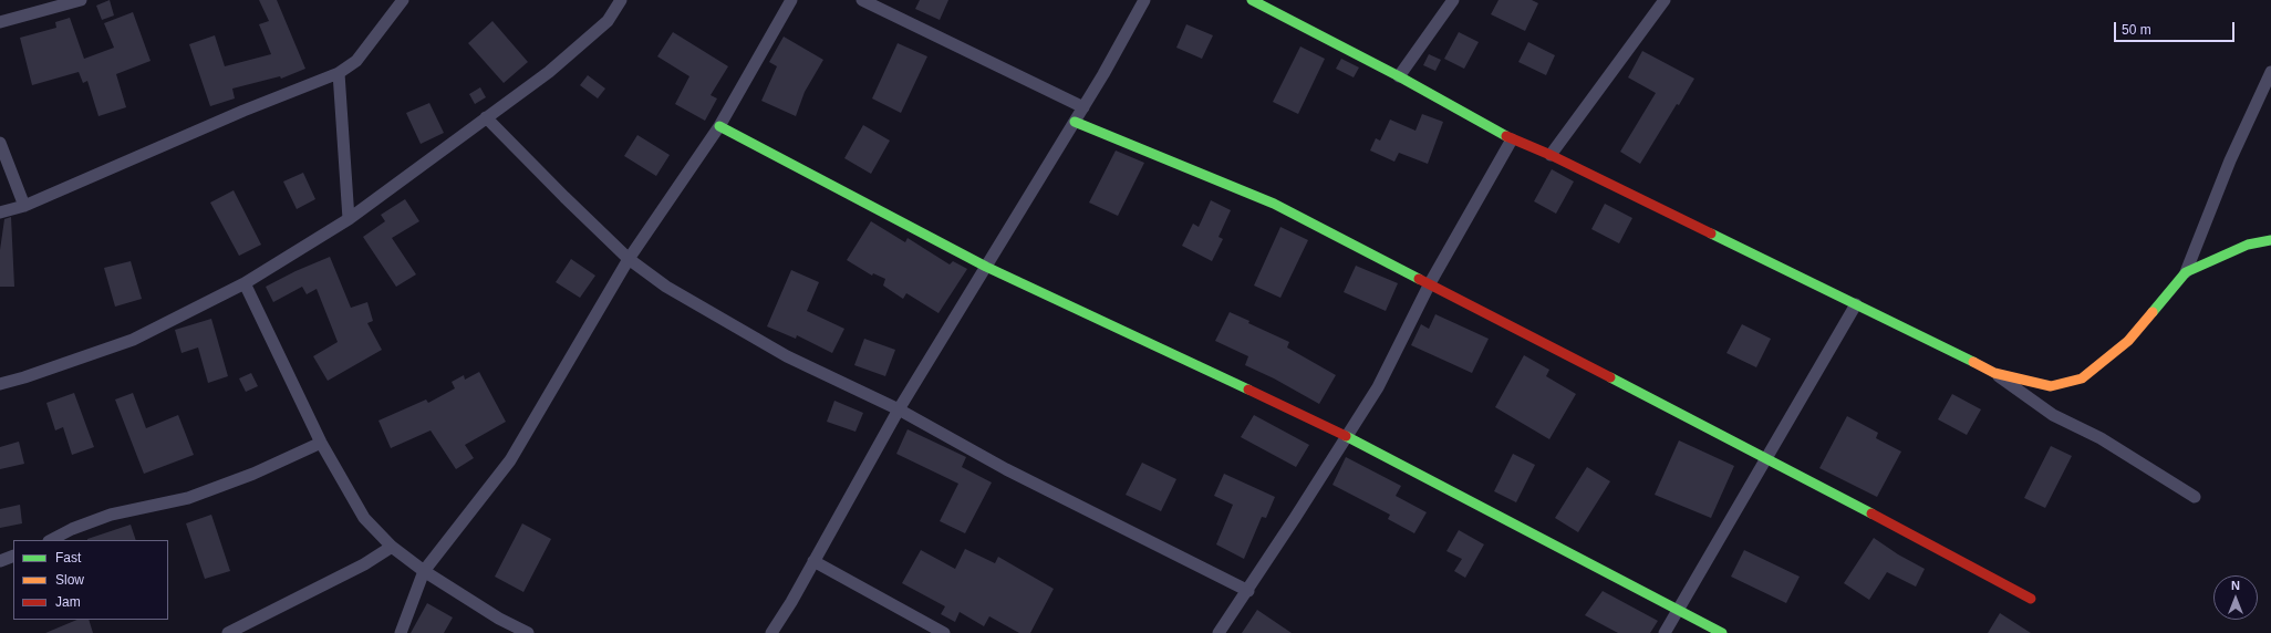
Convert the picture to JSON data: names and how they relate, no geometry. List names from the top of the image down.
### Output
{
  "legend": ["Fast", "Slow", "Jam"],
  "scale_bar": "50 m",
  "north": "top"
}
